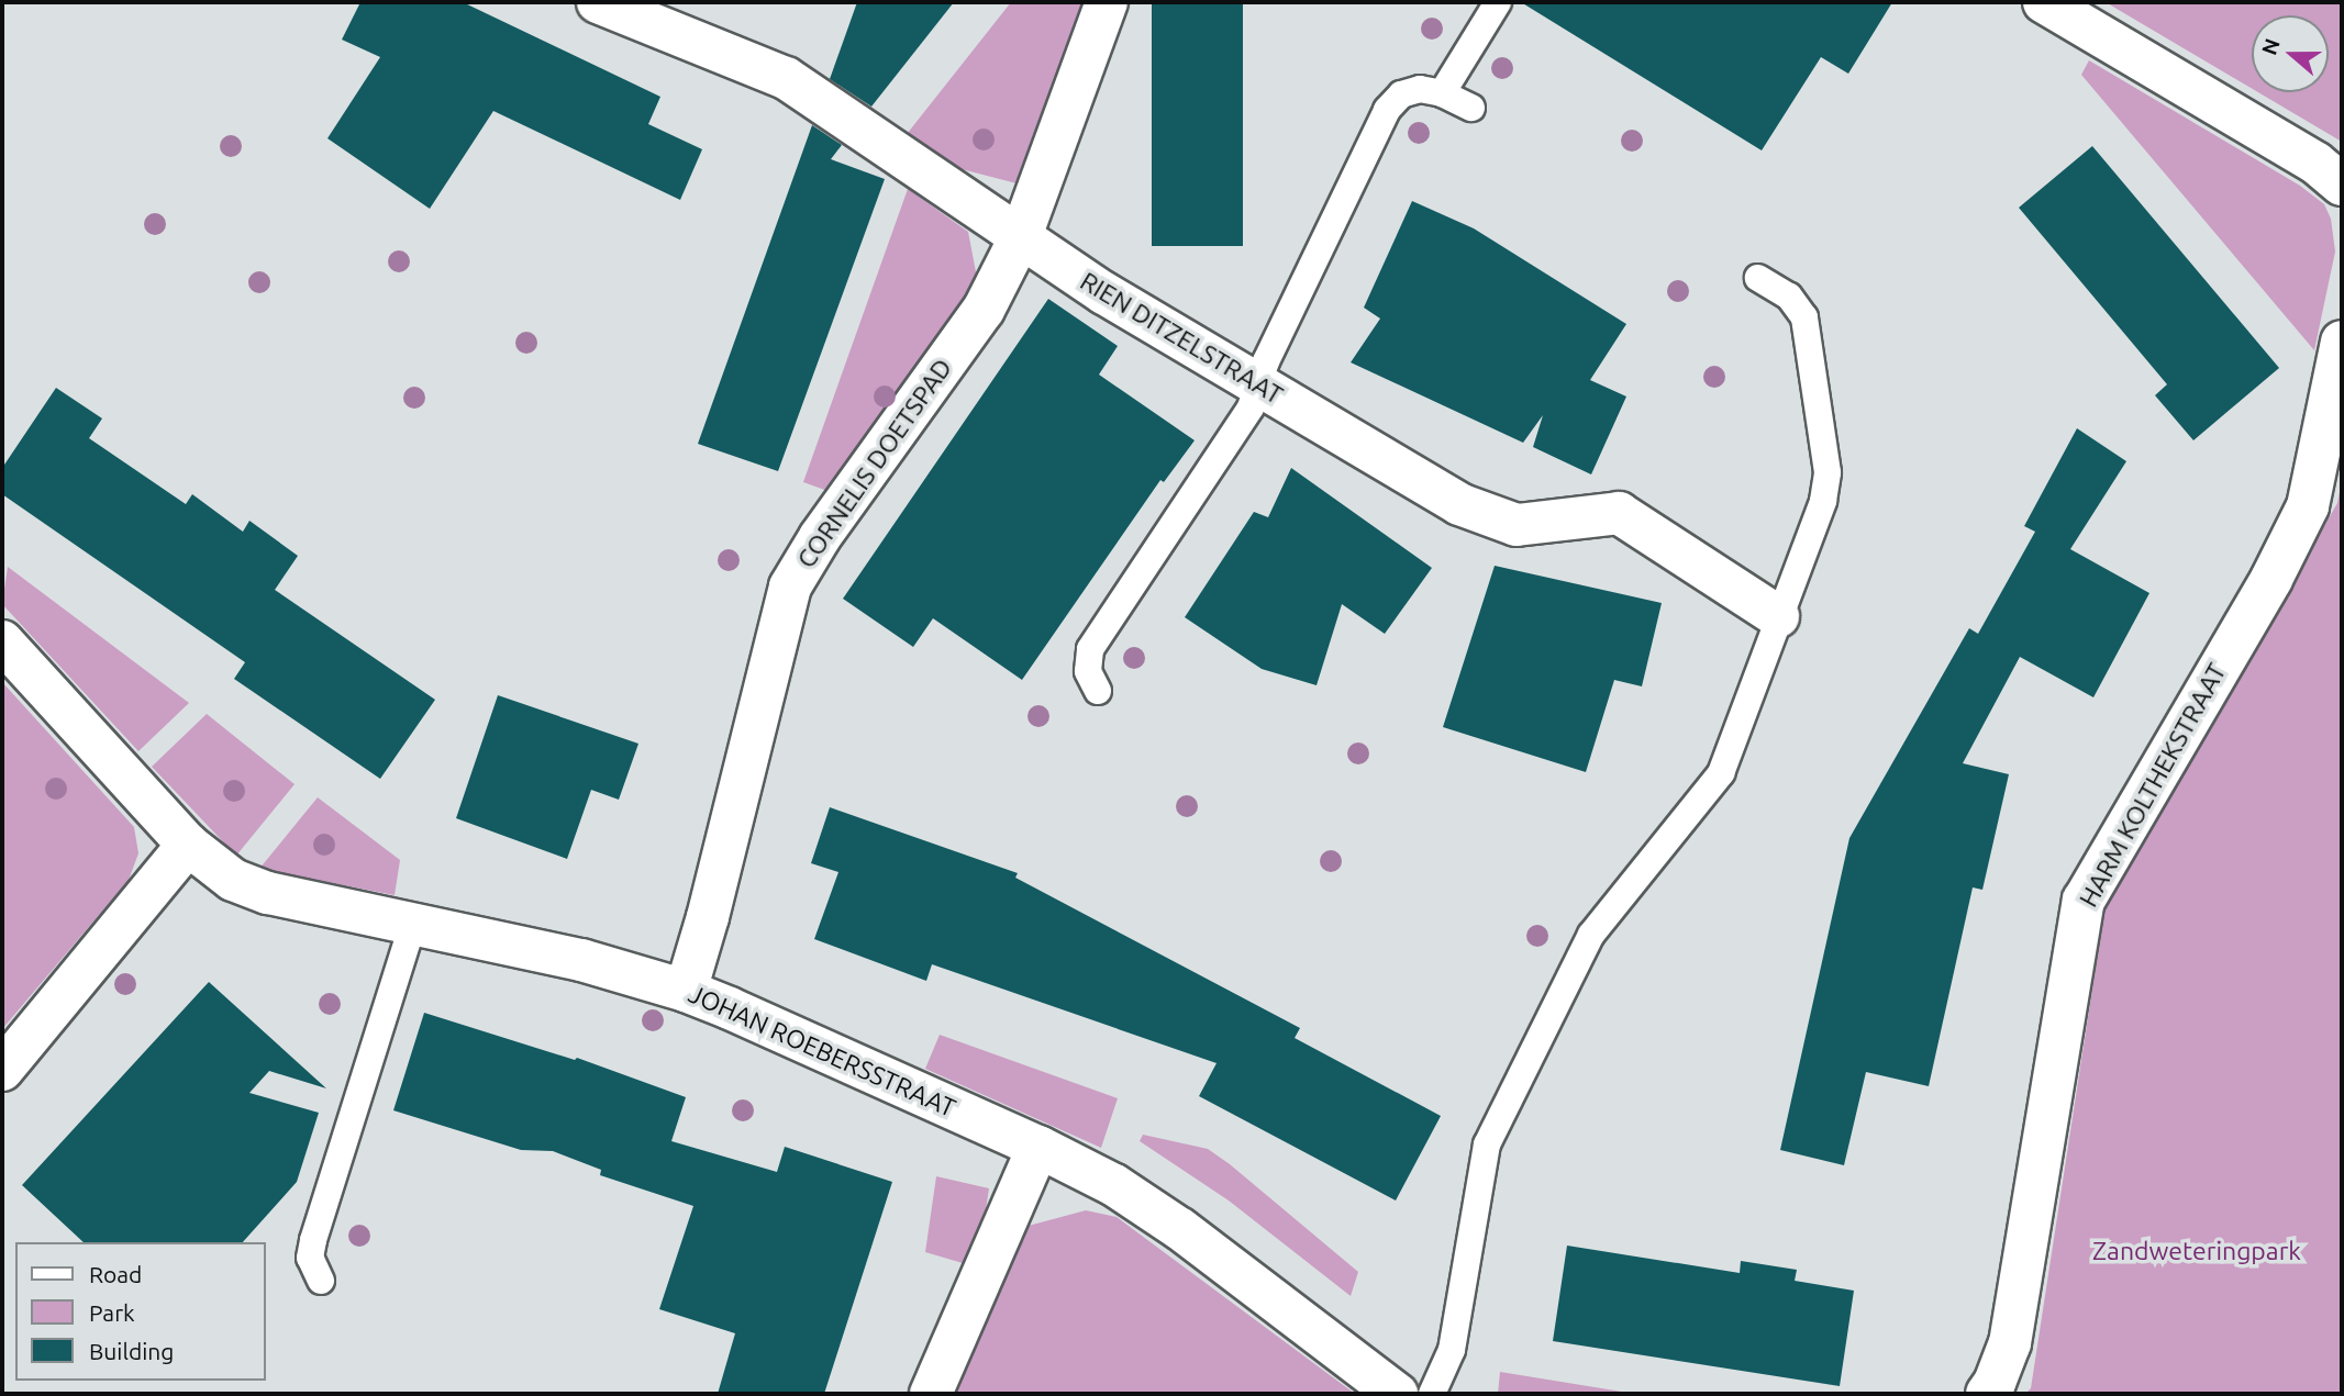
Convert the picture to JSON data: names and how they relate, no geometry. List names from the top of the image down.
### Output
{
  "streets": {
    "street": [
      "RIEN DITZELSTRAAT",
      "CORNELIS DOETSPAD",
      "HARM KOLTHEKSTRAAT",
      "JOHAN ROEBERSSTRAAT"
    ]
  },
  "crossings": [
    ["RIEN DITZELSTRAAT", "CORNELIS DOETSPAD"],
    ["CORNELIS DOETSPAD", "JOHAN ROEBERSSTRAAT"]
  ],
  "parks": ["Zandweteringpark"],
  "legend": ["Road", "Park", "Building"],
  "north": "left"
}
